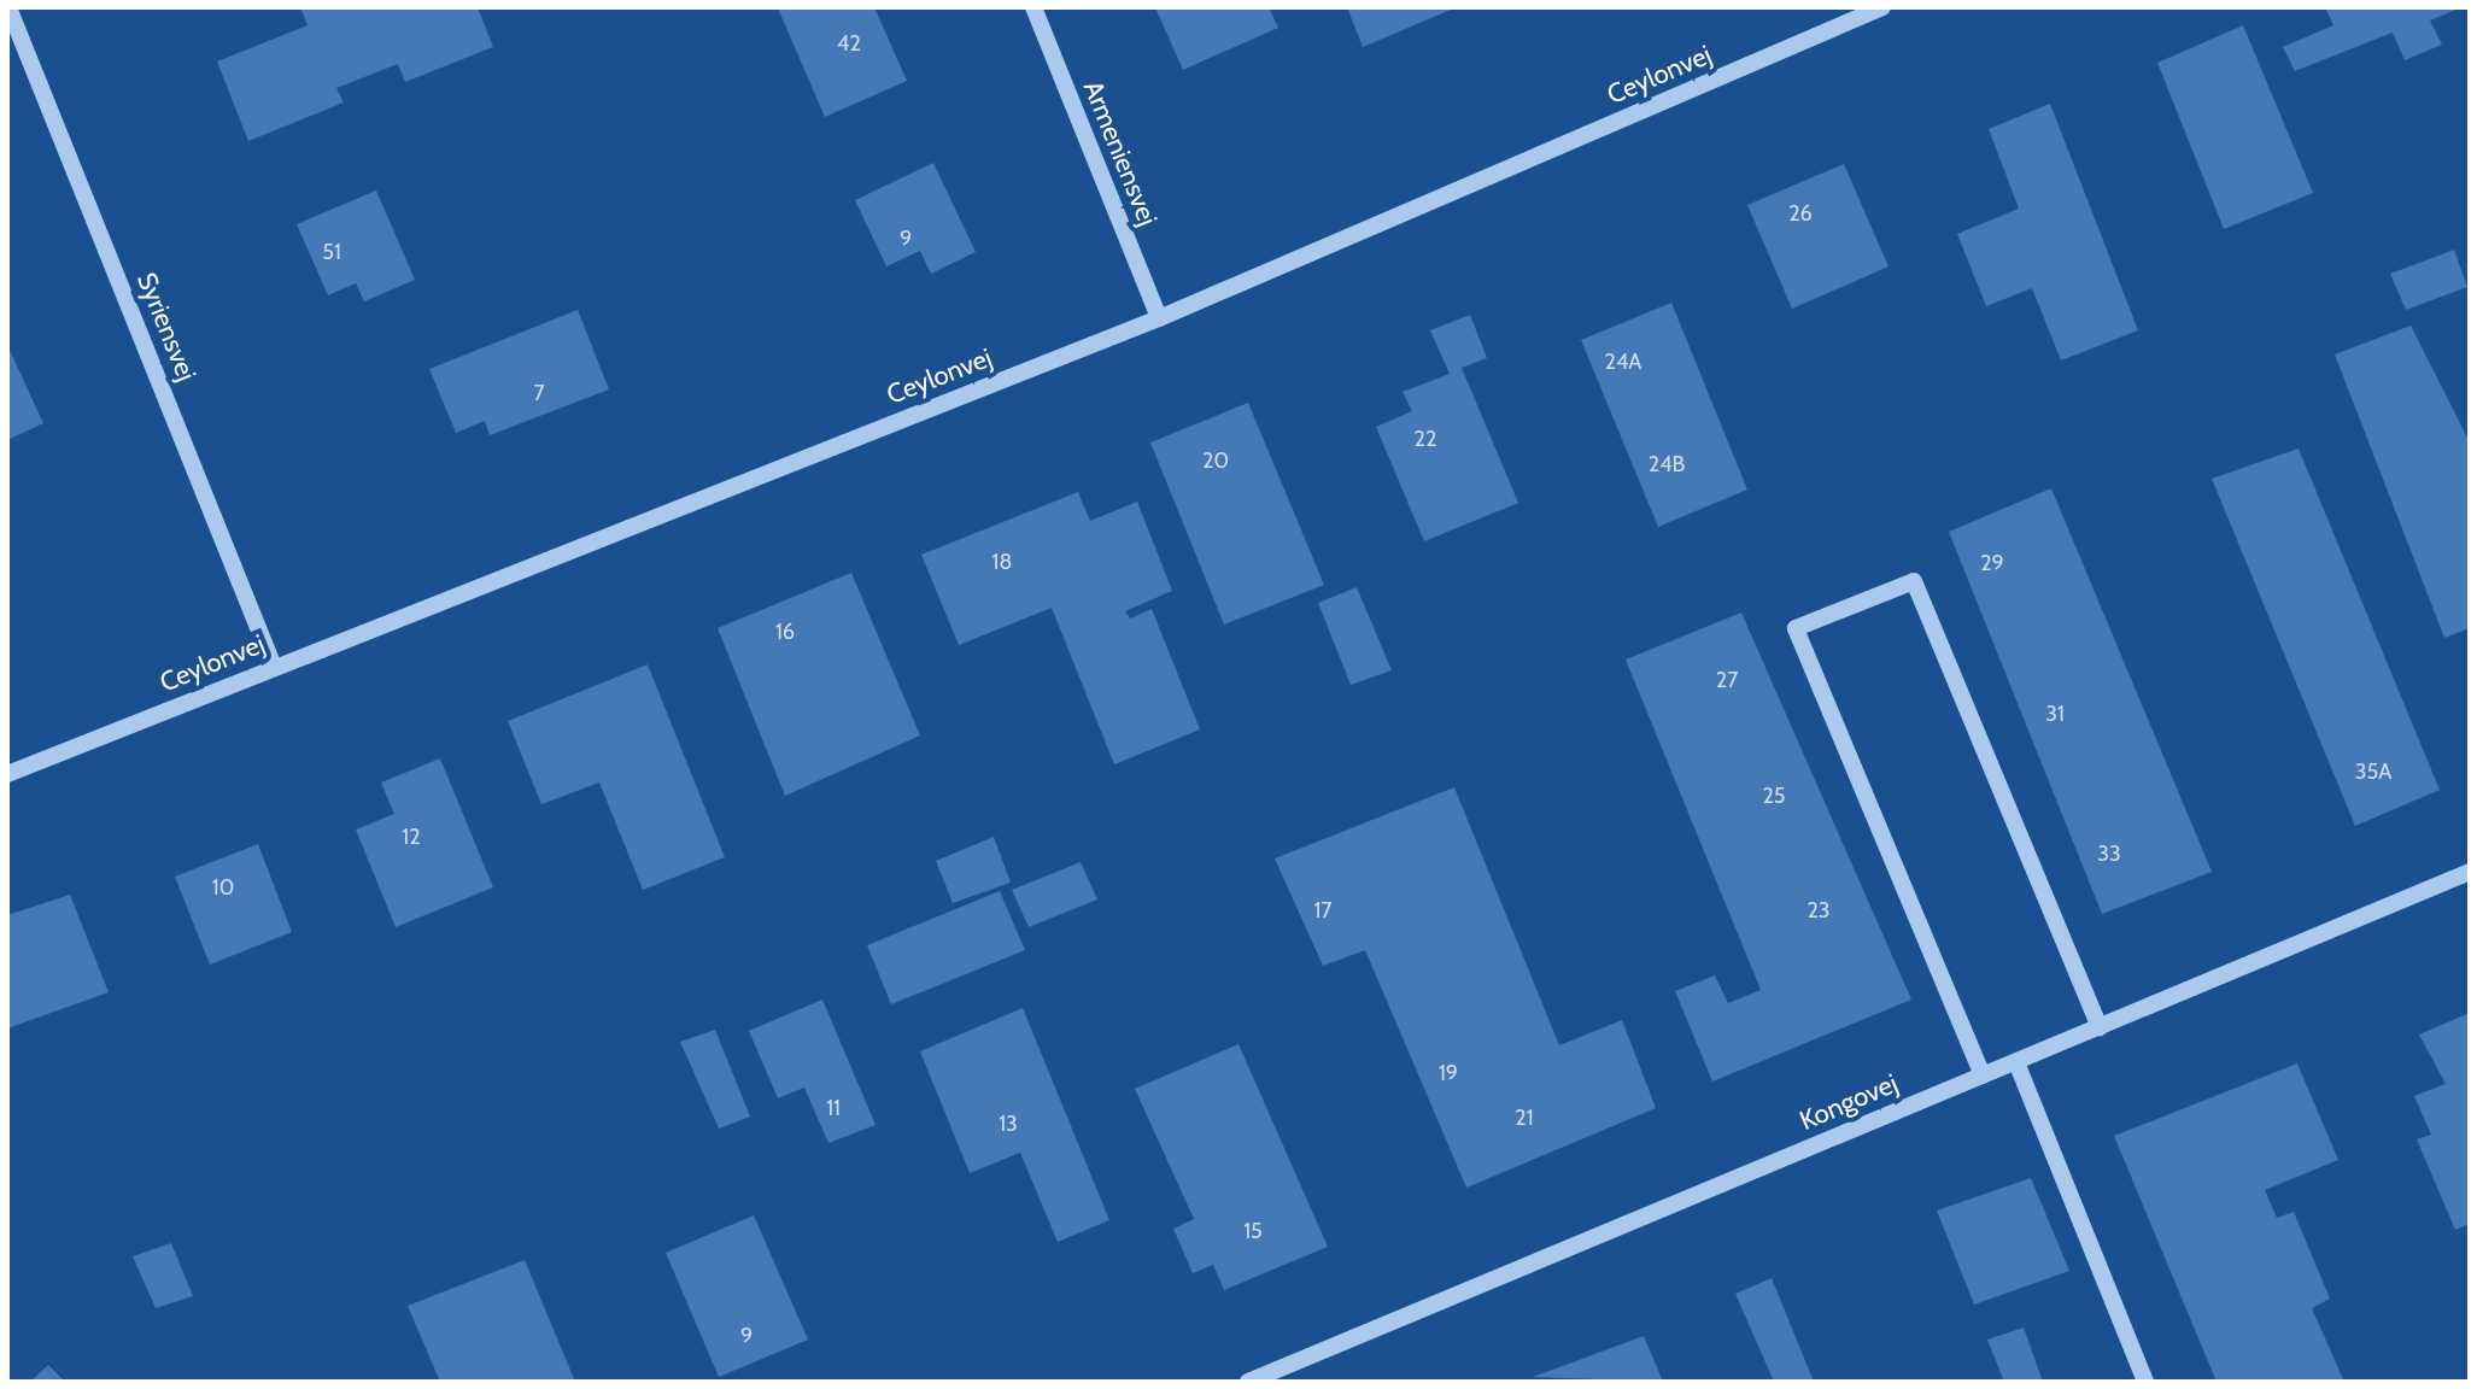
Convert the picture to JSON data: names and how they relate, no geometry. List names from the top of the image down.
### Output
{
  "streets": {
    "street": [
      "Ceylonvej",
      "Armeniensvej",
      "Syriensvej",
      "Kongovej"
    ]
  },
  "crossings": [
    ["Ceylonvej", "Armeniensvej"],
    ["Ceylonvej", "Syriensvej"]
  ],
  "house_numbers": [
    "42",
    "26",
    "9",
    "51",
    "24A",
    "7",
    "22",
    "20",
    "24B",
    "18",
    "29",
    "16",
    "27",
    "31",
    "35A",
    "25",
    "12",
    "33",
    "10",
    "17",
    "23",
    "19",
    "11",
    "21",
    "13",
    "15",
    "9"
  ]
}
